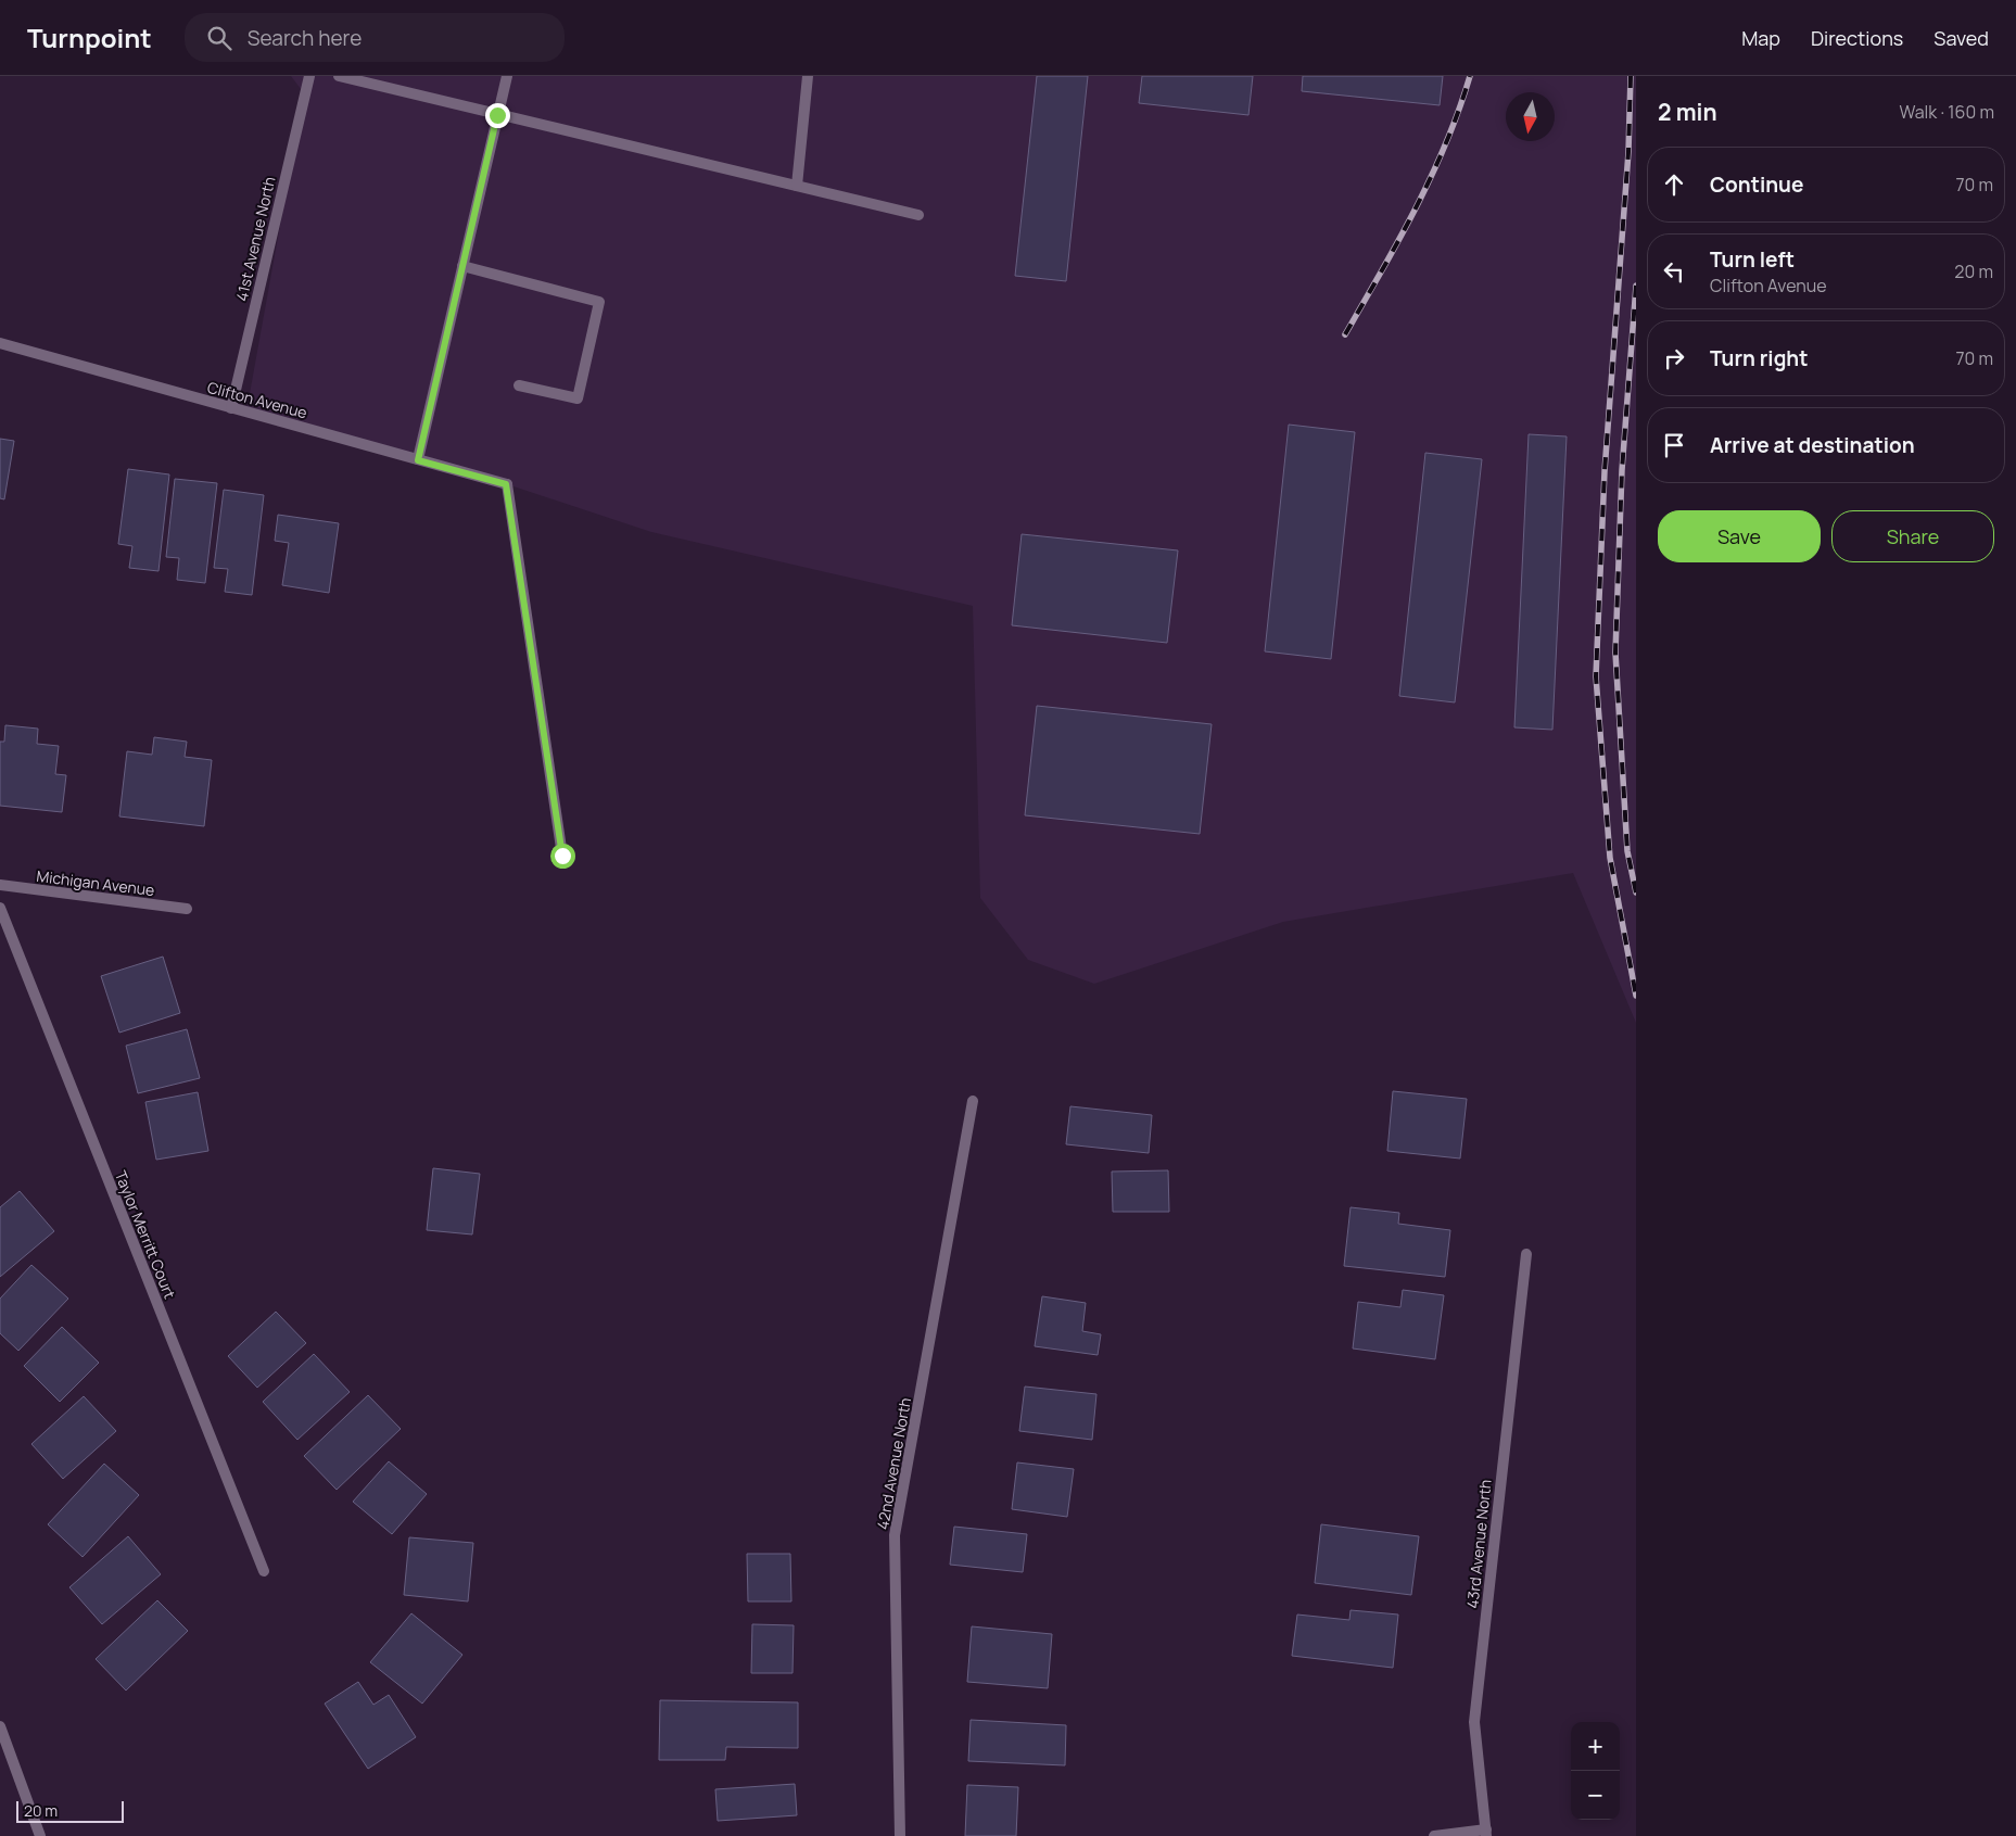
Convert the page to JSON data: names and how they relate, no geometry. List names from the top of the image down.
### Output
{
  "streets": {
    "street": [
      "41st Avenue North",
      "Clifton Avenue",
      "Michigan Avenue",
      "Taylor Merritt Court",
      "42nd Avenue North",
      "43rd Avenue North"
    ]
  },
  "crossings": [
    ["41st Avenue North", "Clifton Avenue"]
  ],
  "scale_bar": "20 m",
  "north": "bottom",
  "page": {
    "header": "Turnpoint",
    "search": "Search here",
    "nav": ["Map", "Directions", "Saved"],
    "heading": ["2 min", "Walk · 160 m"],
    "list": [
      ["Continue", "70 m"],
      ["Turn left", "Clifton Avenue", "20 m"],
      ["Turn right", "70 m"],
      "Arrive at destination"
    ],
    "buttons": ["Save", "Share"],
    "map_buttons": ["+", "−"],
    "scale": "20 m"
  }
}
